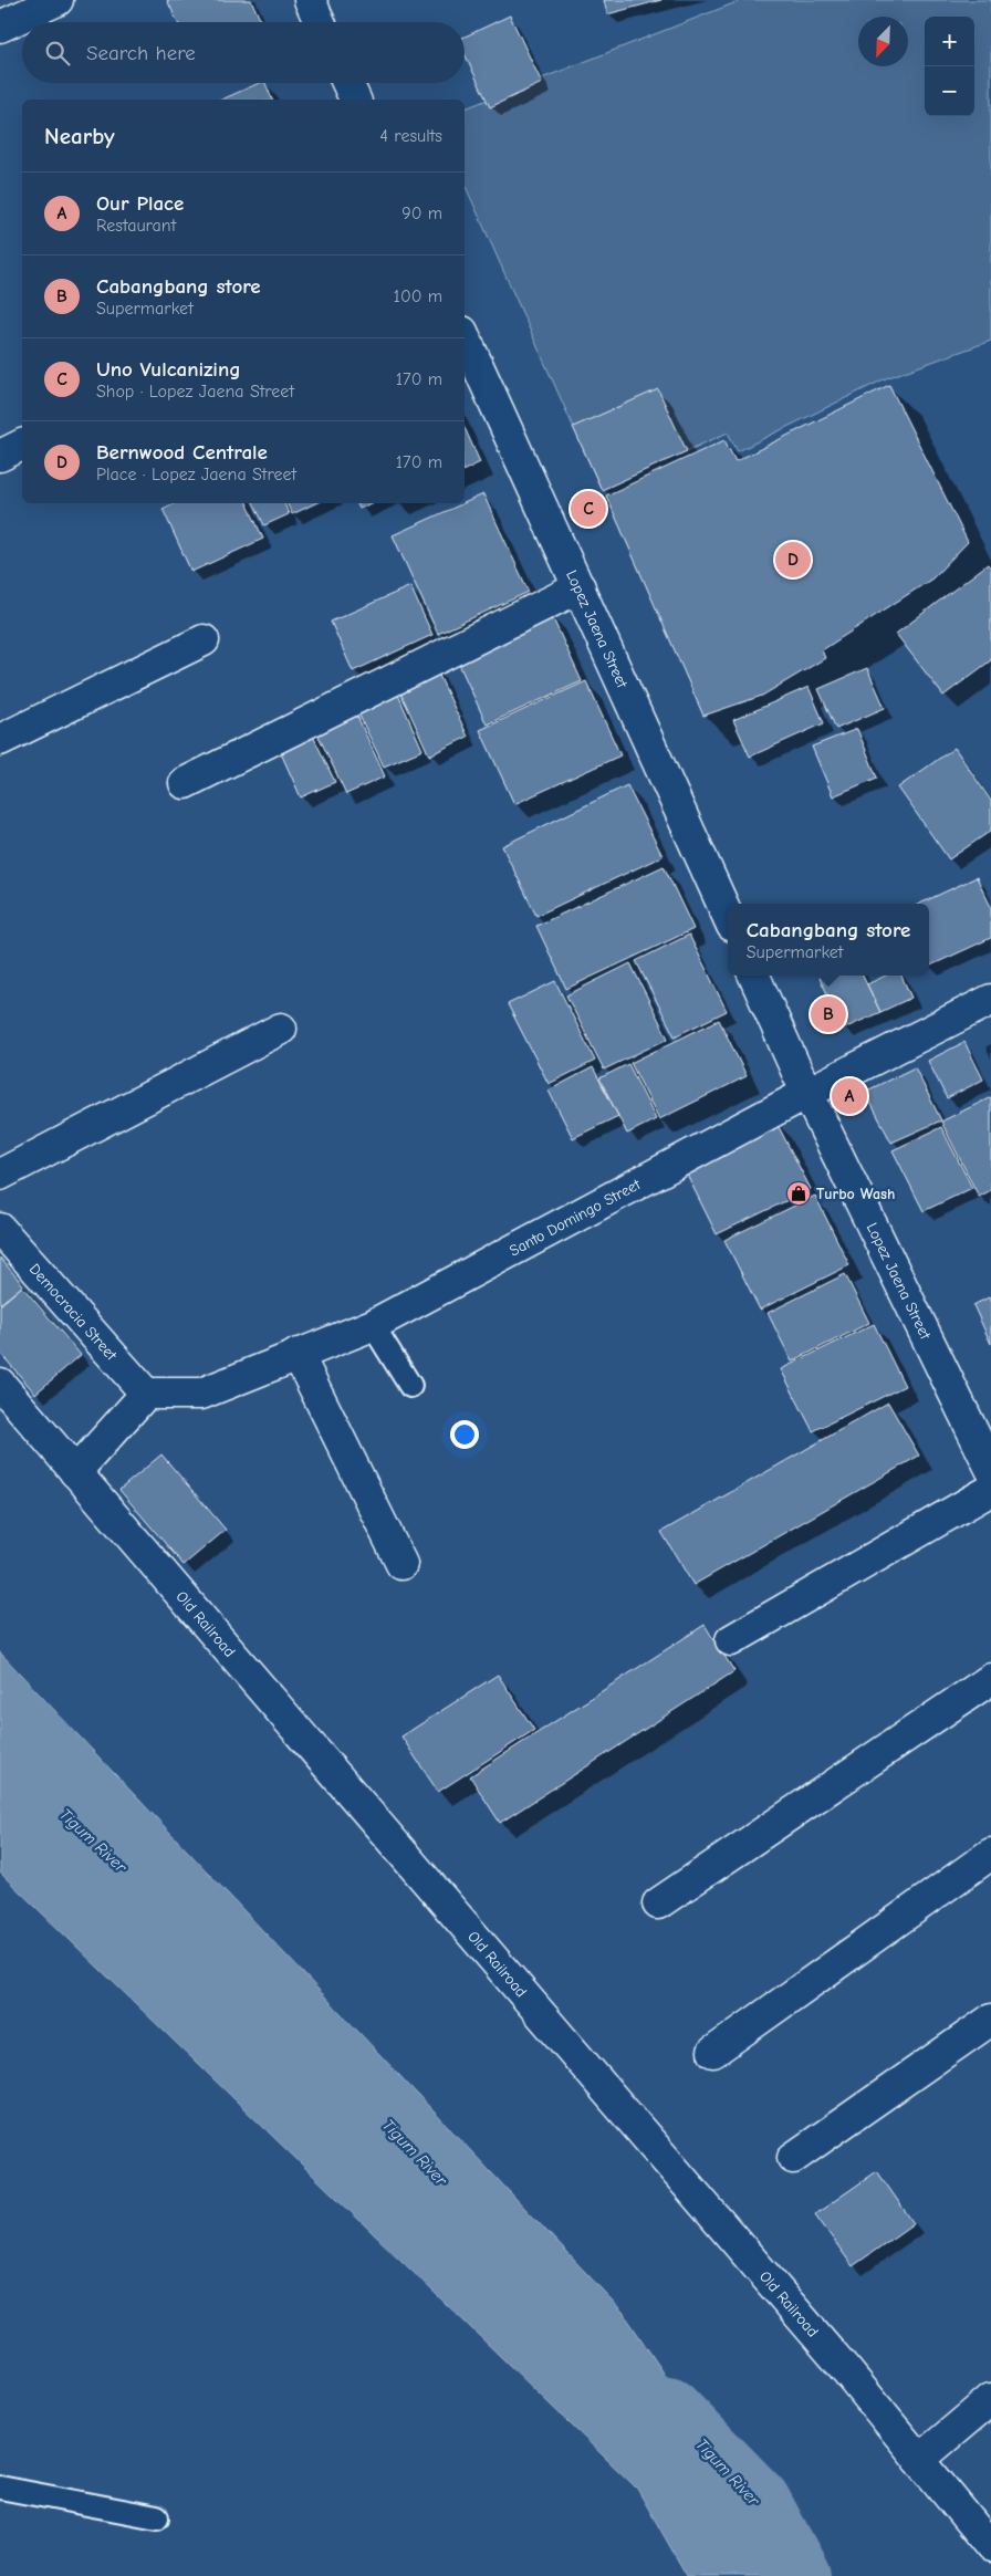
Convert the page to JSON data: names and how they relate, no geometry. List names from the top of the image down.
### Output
{
  "streets": {
    "street": [
      "Lopez Jaena Street",
      "Santo Domingo Street",
      "Democracia Street",
      "Old Railroad"
    ]
  },
  "crossings": [
    ["Lopez Jaena Street", "Santo Domingo Street"],
    ["Santo Domingo Street", "Democracia Street"]
  ],
  "water": ["Tigum River"],
  "places": {
    "shop": ["Turbo Wash"]
  },
  "north": "bottom left",
  "page": {
    "map_buttons": ["+", "−"],
    "search": "Search here",
    "heading": ["Nearby", "4 results"],
    "list": [
      {
        "mark": "A",
        "name": "Our Place",
        "note": "Restaurant",
        "value": "90 m"
      },
      {
        "mark": "B",
        "name": "Cabangbang store",
        "note": "Supermarket",
        "value": "100 m"
      },
      {
        "mark": "C",
        "name": "Uno Vulcanizing",
        "note": "Shop · Lopez Jaena Street",
        "value": "170 m"
      },
      {
        "mark": "D",
        "name": "Bernwood Centrale",
        "note": "Place · Lopez Jaena Street",
        "value": "170 m"
      }
    ],
    "pins": [
      "C",
      "D",
      "B",
      "A"
    ],
    "popup": ["Cabangbang store", "Supermarket"]
  }
}
